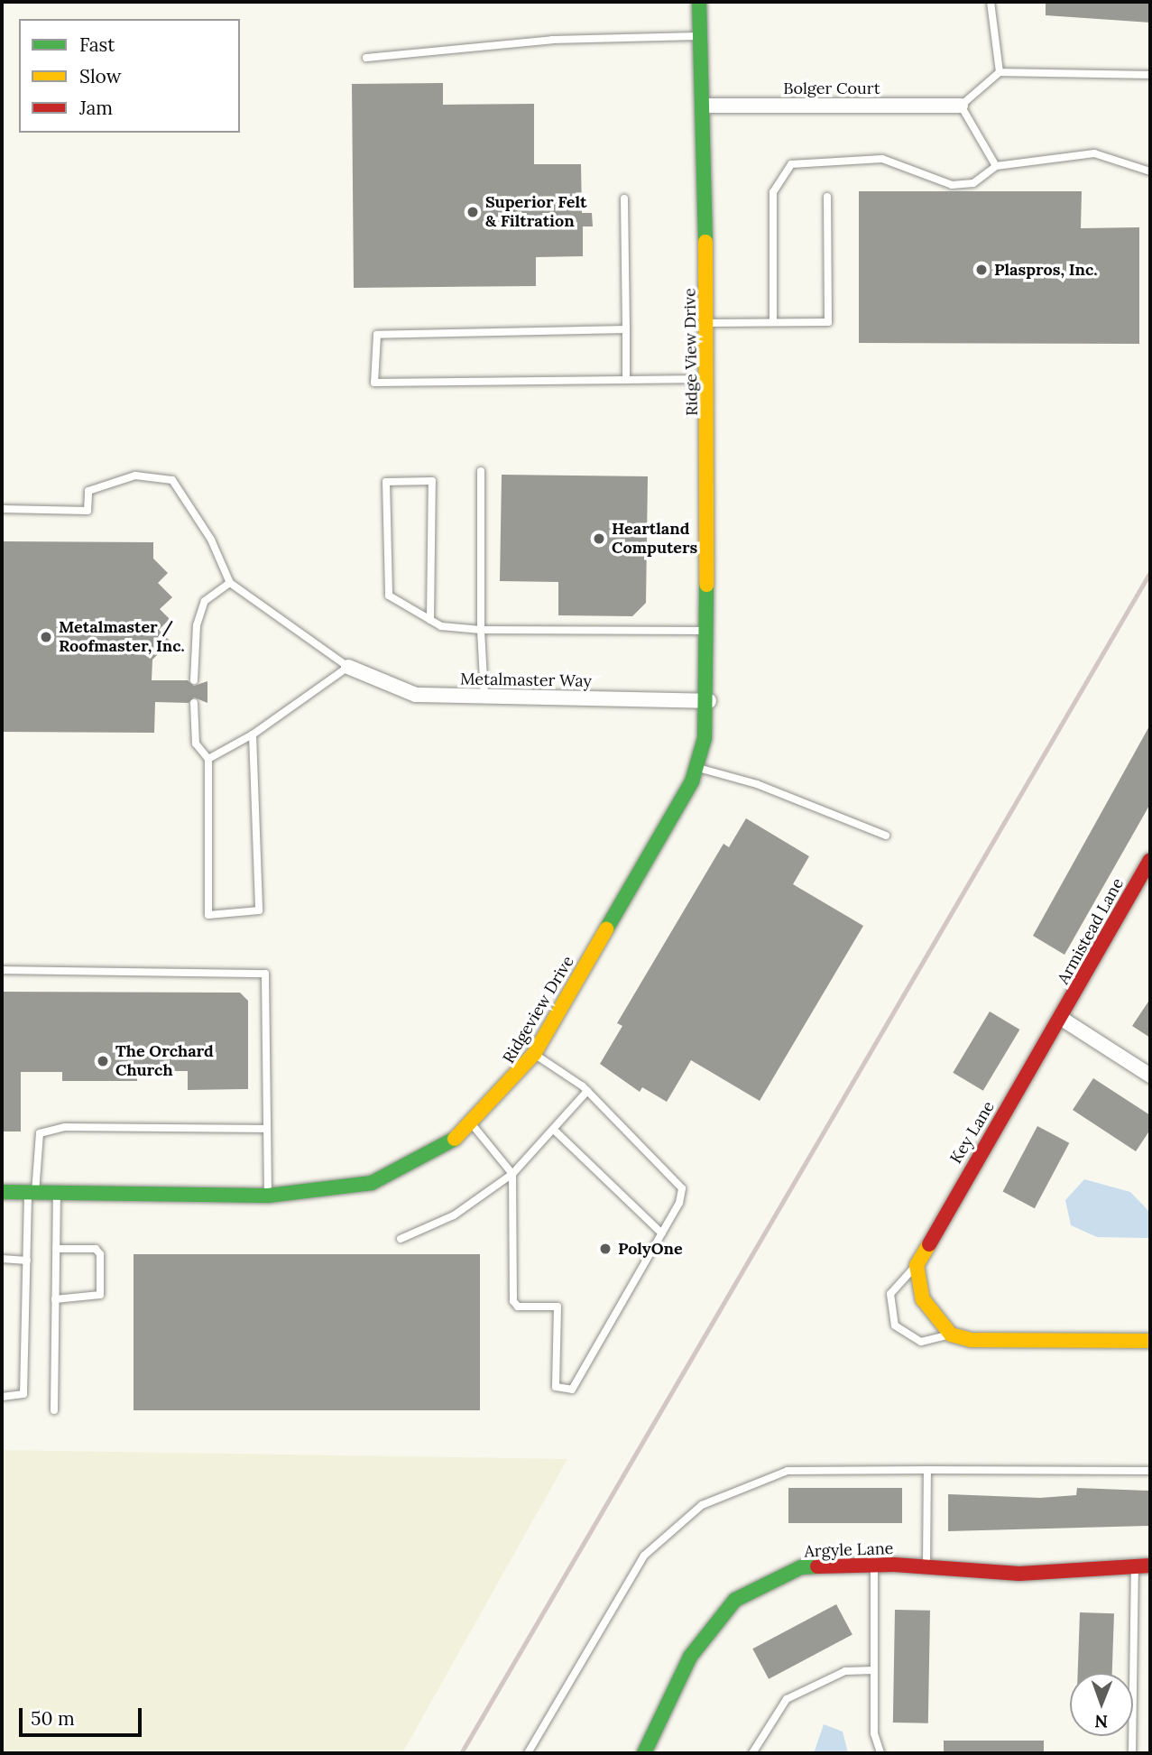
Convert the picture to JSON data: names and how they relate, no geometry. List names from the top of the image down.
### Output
{
  "streets": {
    "street": [
      "Bolger Court",
      "Ridge View Drive",
      "Metalmaster Way",
      "Armistead Lane",
      "Ridgeview Drive",
      "Key Lane",
      "Argyle Lane"
    ]
  },
  "crossings": [
    ["Bolger Court", "Ridge View Drive"],
    ["Ridge View Drive", "Metalmaster Way"],
    ["Ridge View Drive", "Ridgeview Drive"],
    ["Metalmaster Way", "Ridgeview Drive"],
    ["Armistead Lane", "Key Lane"]
  ],
  "places": [
    "Superior Felt & Filtration",
    "Plaspros, Inc.",
    "Heartland Computers",
    "Metalmaster / Roofmaster, Inc.",
    "The Orchard Church",
    "PolyOne"
  ],
  "legend": ["Fast", "Slow", "Jam"],
  "scale_bar": "50 m",
  "north": "bottom"
}
